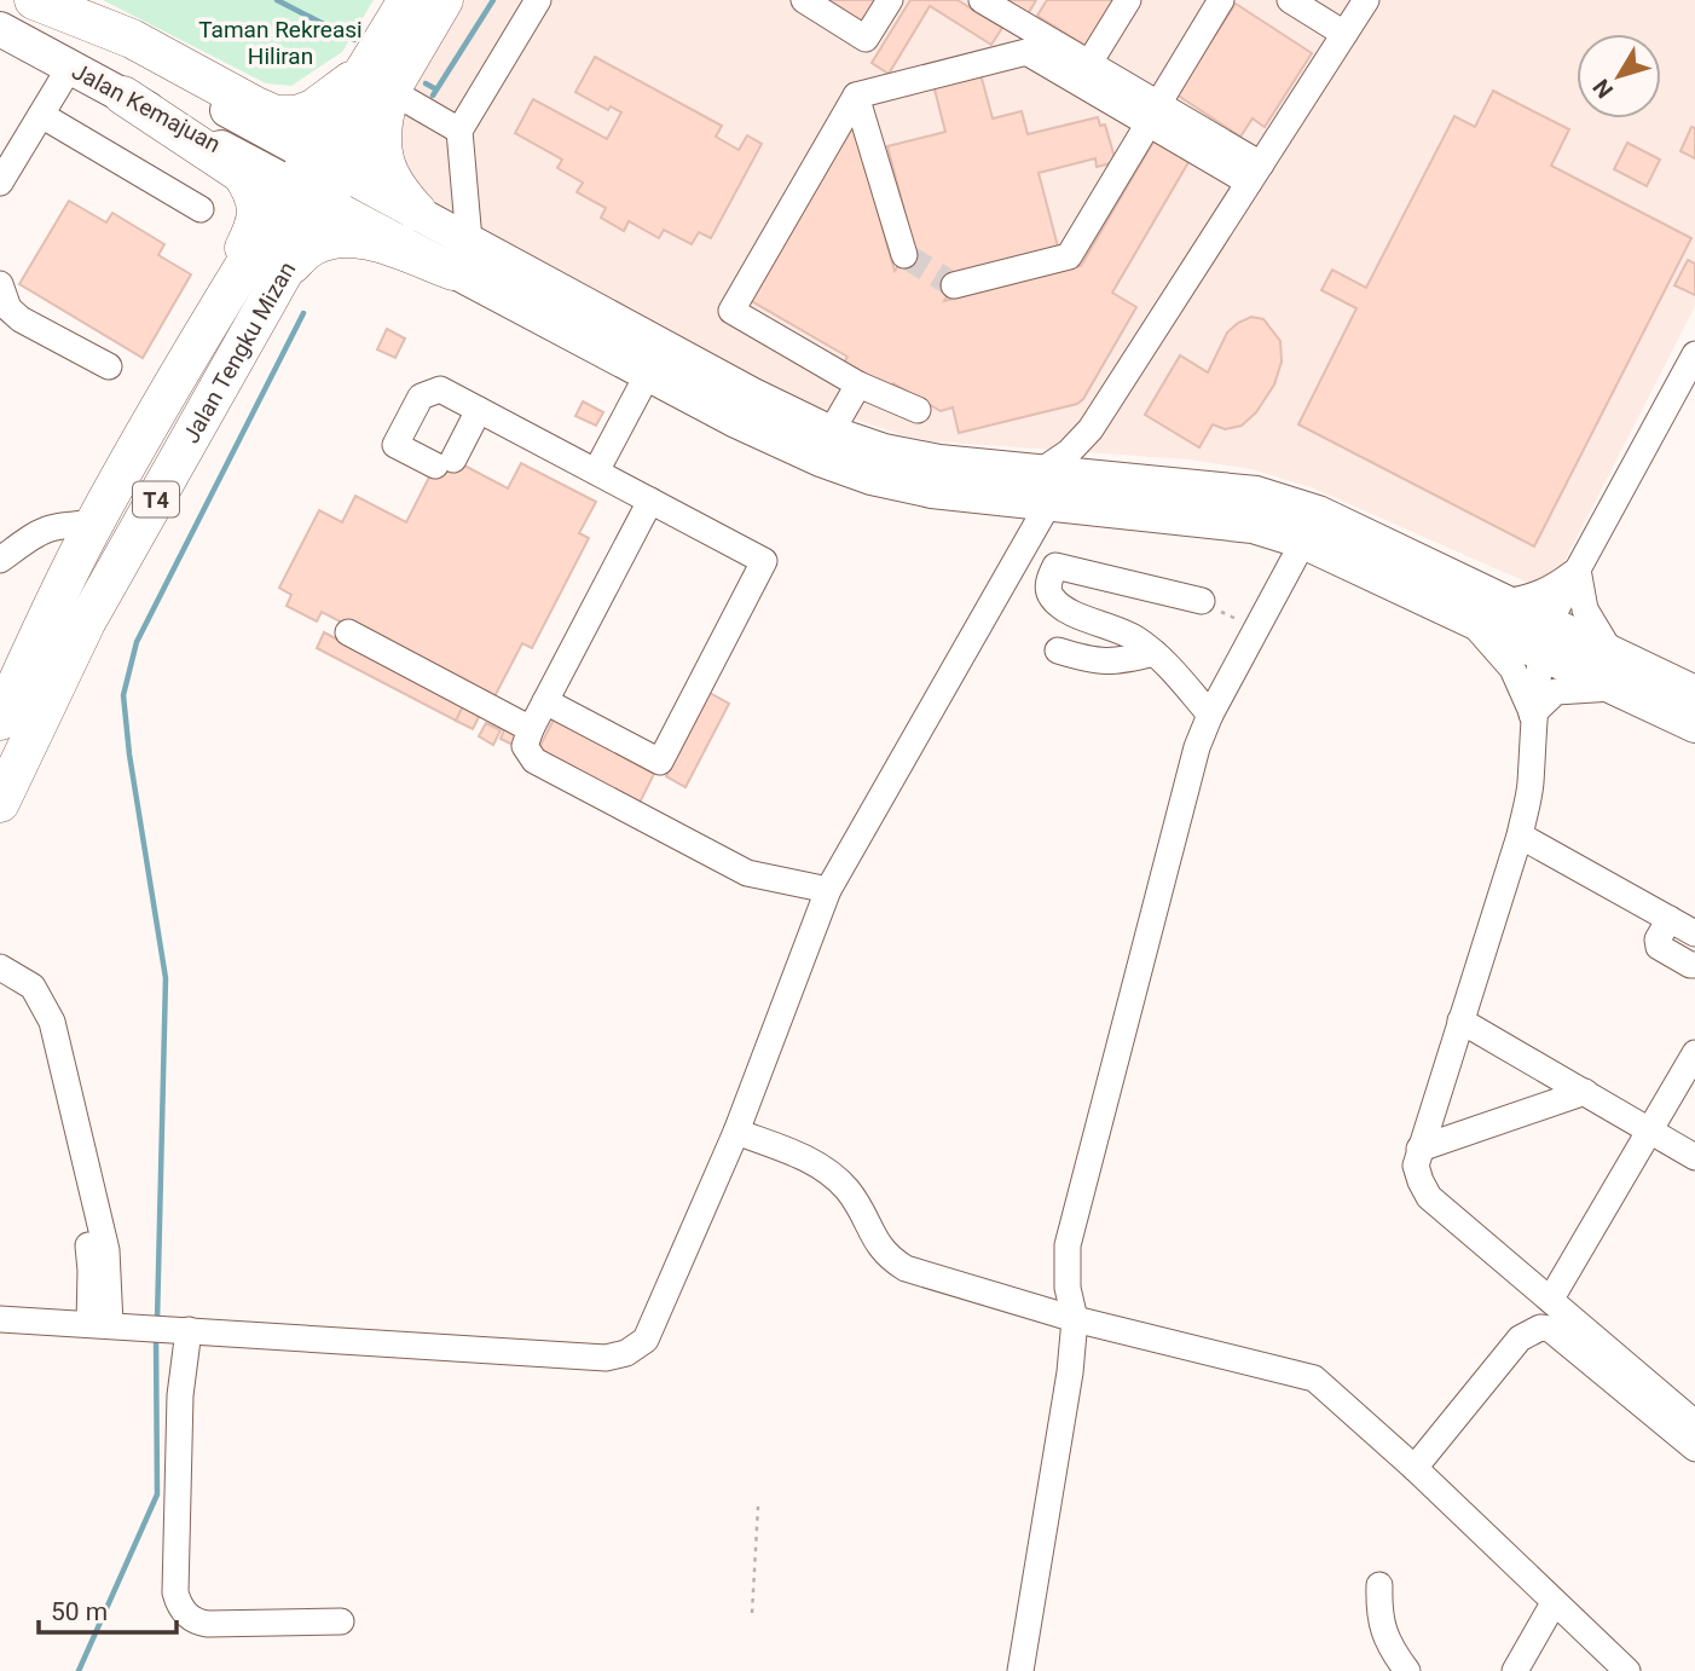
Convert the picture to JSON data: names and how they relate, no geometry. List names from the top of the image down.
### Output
{
  "streets": {
    "highway": ["Jalan Tengku Mizan", "T4"],
    "main road": ["Jalan Kemajuan"]
  },
  "crossings": [
    ["Jalan Kemajuan", "Jalan Tengku Mizan"]
  ],
  "parks": ["Taman Rekreasi Hiliran"],
  "scale_bar": "50 m",
  "north": "bottom left"
}
